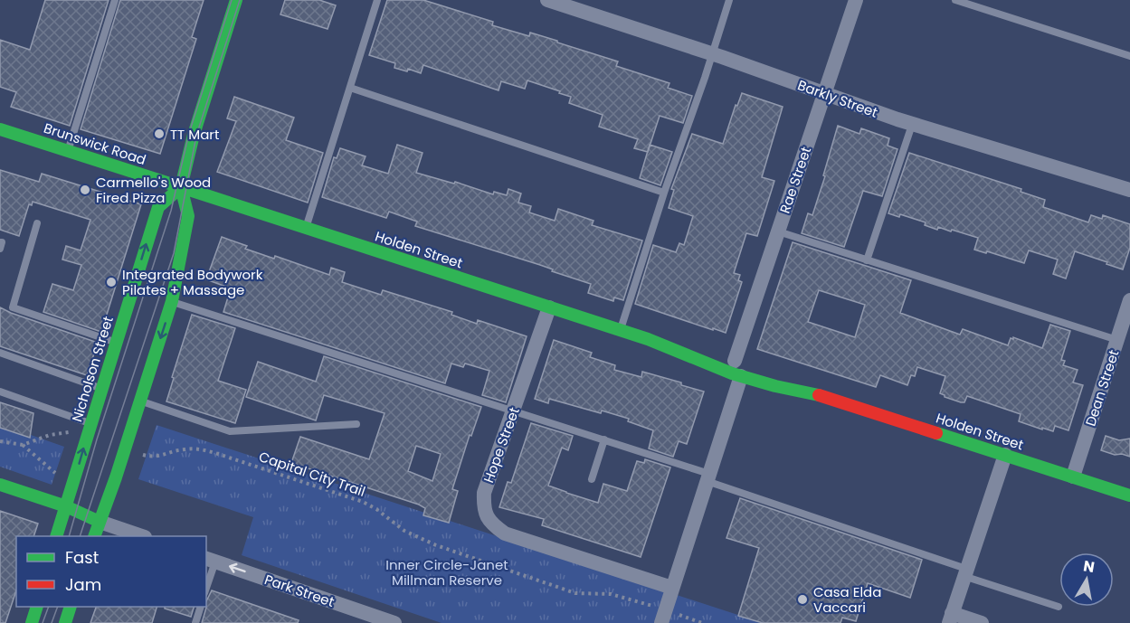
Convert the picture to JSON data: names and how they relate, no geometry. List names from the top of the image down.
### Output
{
  "streets": {
    "main road": ["Brunswick Road", "Holden Street", "Nicholson Street"],
    "street": [
      "Barkly Street",
      "Rae Street",
      "Dean Street",
      "Hope Street",
      "Park Street"
    ],
    "path": ["Capital City Trail"]
  },
  "crossings": [
    ["Barkly Street", "Rae Street"],
    ["Brunswick Road", "Holden Street"],
    ["Brunswick Road", "Nicholson Street"],
    ["Rae Street", "Holden Street"],
    ["Rae Street", "Hope Street"],
    ["Rae Street", "Capital City Trail"],
    ["Holden Street", "Nicholson Street"],
    ["Holden Street", "Dean Street"],
    ["Holden Street", "Hope Street"]
  ],
  "one_way": ["Park Street"],
  "parks": ["Inner Circle-Janet Millman Reserve"],
  "places": [
    "TT Mart",
    "Carmello's Wood Fired Pizza",
    "Integrated Bodywork Pilates + Massage",
    "Casa Elda Vaccari"
  ],
  "legend": ["Fast", "Jam"],
  "north": "top"
}
